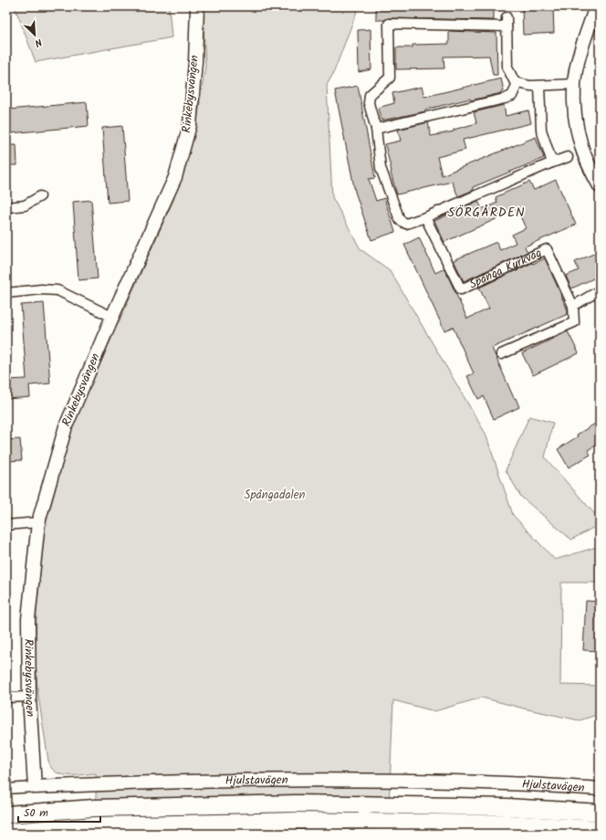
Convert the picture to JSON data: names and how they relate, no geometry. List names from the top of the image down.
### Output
{
  "streets": {
    "street": ["Rinkebysvängen", "Spånga Kyrkväg", "Hjulstavägen"]
  },
  "crossings": [
    ["Rinkebysvängen", "Hjulstavägen"]
  ],
  "districts": ["SÖRGÅRDEN"],
  "parks": ["Spångadalen"],
  "scale_bar": "50 m",
  "north": "bottom right"
}
